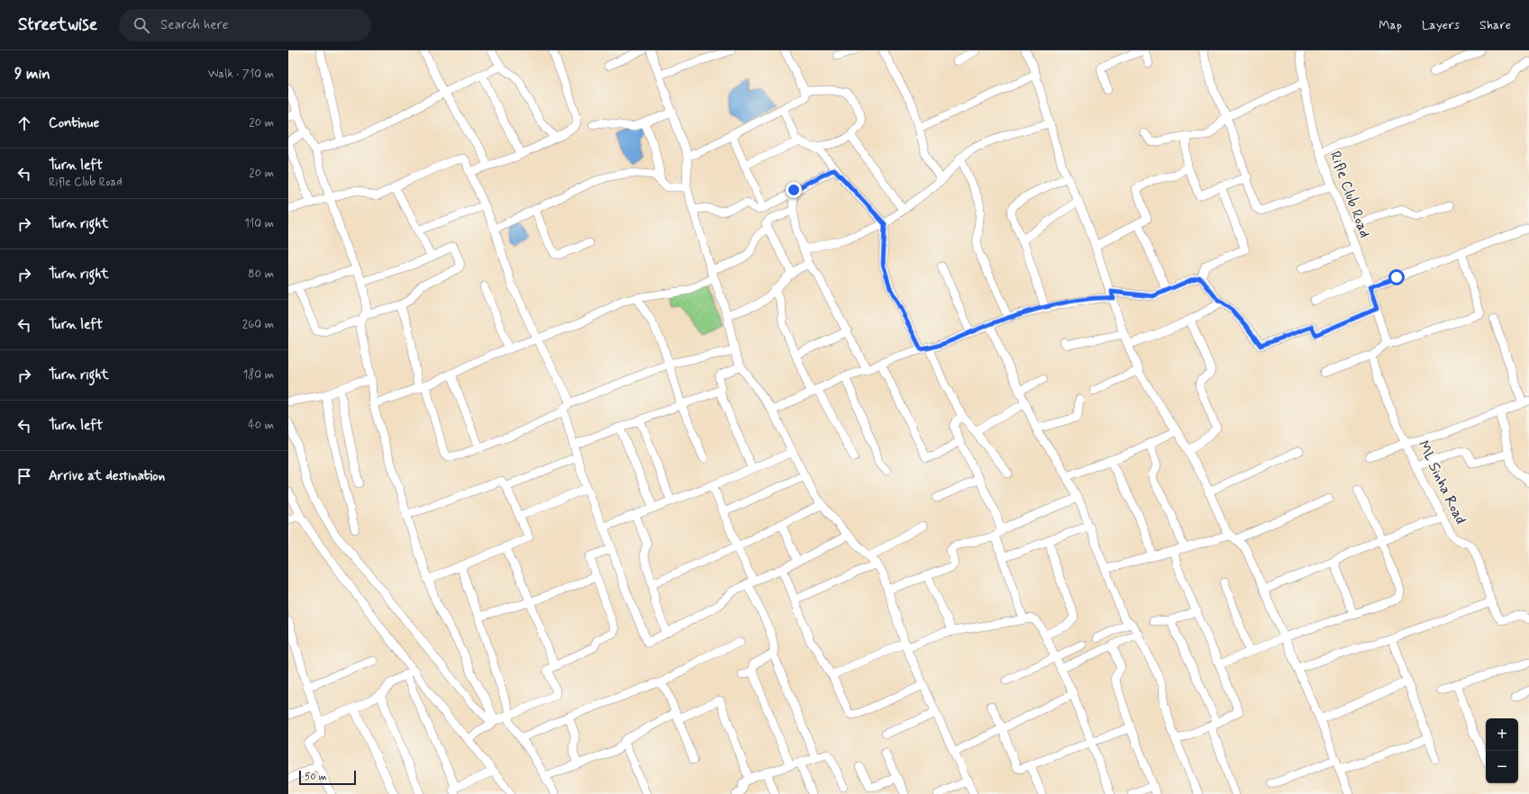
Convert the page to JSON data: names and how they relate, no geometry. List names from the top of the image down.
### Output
{
  "streets": {
    "street": ["Rifle Club Road", "ML Sinha Road"]
  },
  "scale_bar": "50 m",
  "page": {
    "header": "Streetwise",
    "search": "Search here",
    "nav": ["Map", "Layers", "Share"],
    "heading": ["9 min", "Walk · 710 m"],
    "list": [
      ["Continue", "20 m"],
      ["Turn left", "Rifle Club Road", "20 m"],
      ["Turn right", "110 m"],
      ["Turn right", "80 m"],
      ["Turn left", "260 m"],
      ["Turn right", "180 m"],
      ["Turn left", "40 m"],
      "Arrive at destination"
    ],
    "map_buttons": ["+", "−"],
    "scale": "50 m"
  }
}
